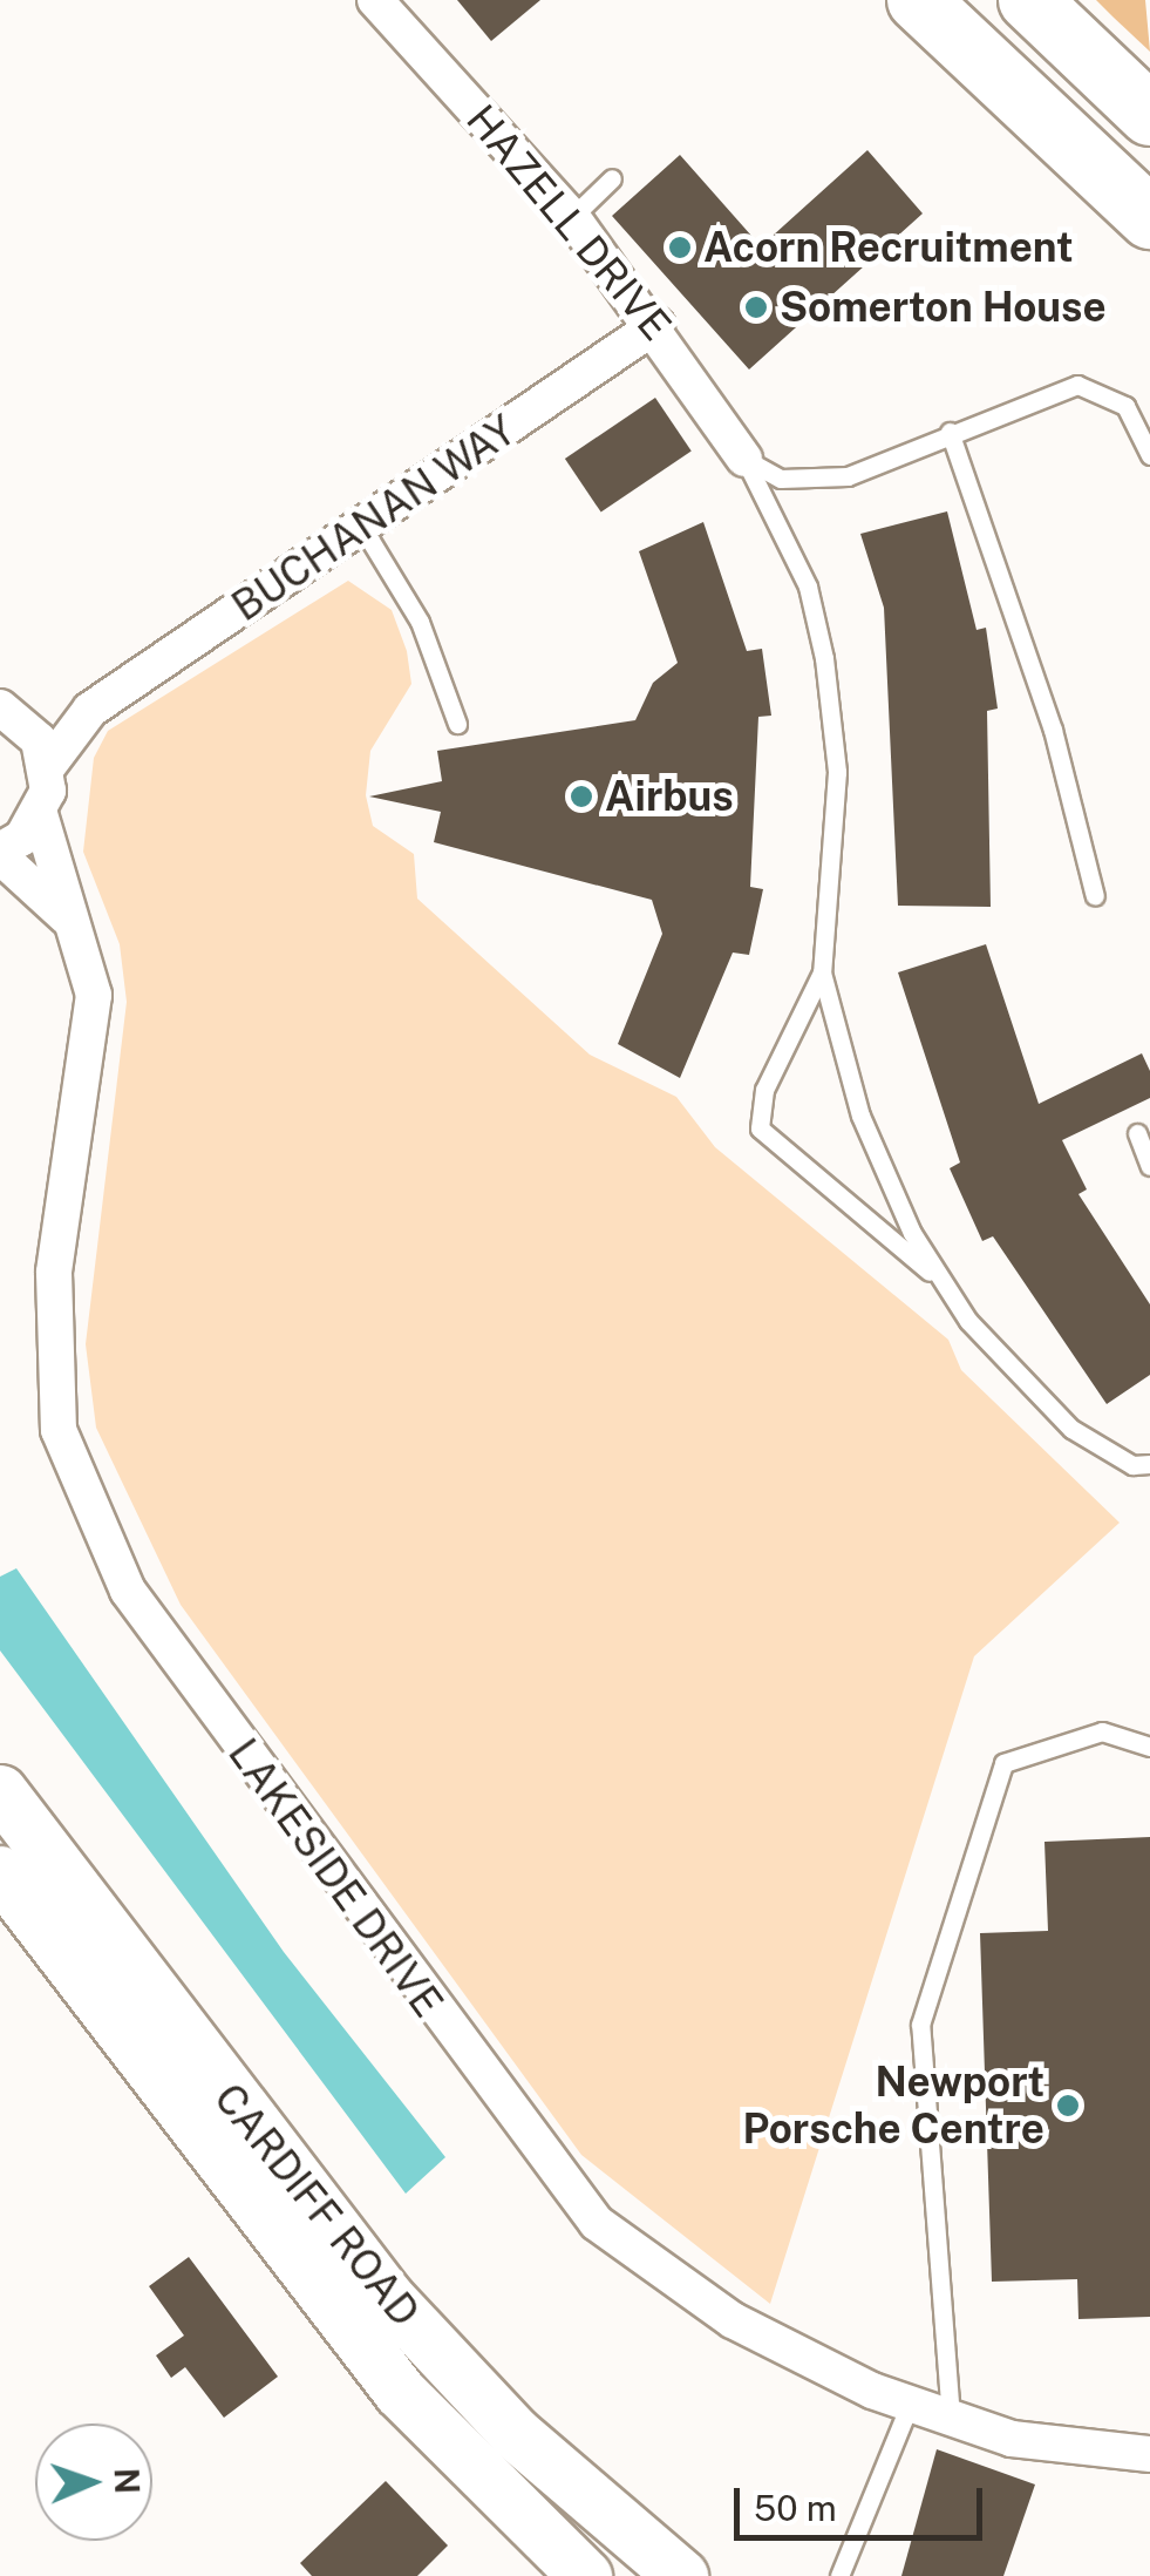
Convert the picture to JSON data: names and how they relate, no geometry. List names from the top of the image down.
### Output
{
  "streets": {
    "main road": ["CARDIFF ROAD"],
    "street": ["HAZELL DRIVE", "BUCHANAN WAY", "LAKESIDE DRIVE"]
  },
  "crossings": [
    ["HAZELL DRIVE", "BUCHANAN WAY"],
    ["BUCHANAN WAY", "LAKESIDE DRIVE"]
  ],
  "places": [
    "Acorn Recruitment",
    "Somerton House",
    "Airbus",
    "Newport Porsche Centre"
  ],
  "scale_bar": "50 m",
  "north": "right"
}
